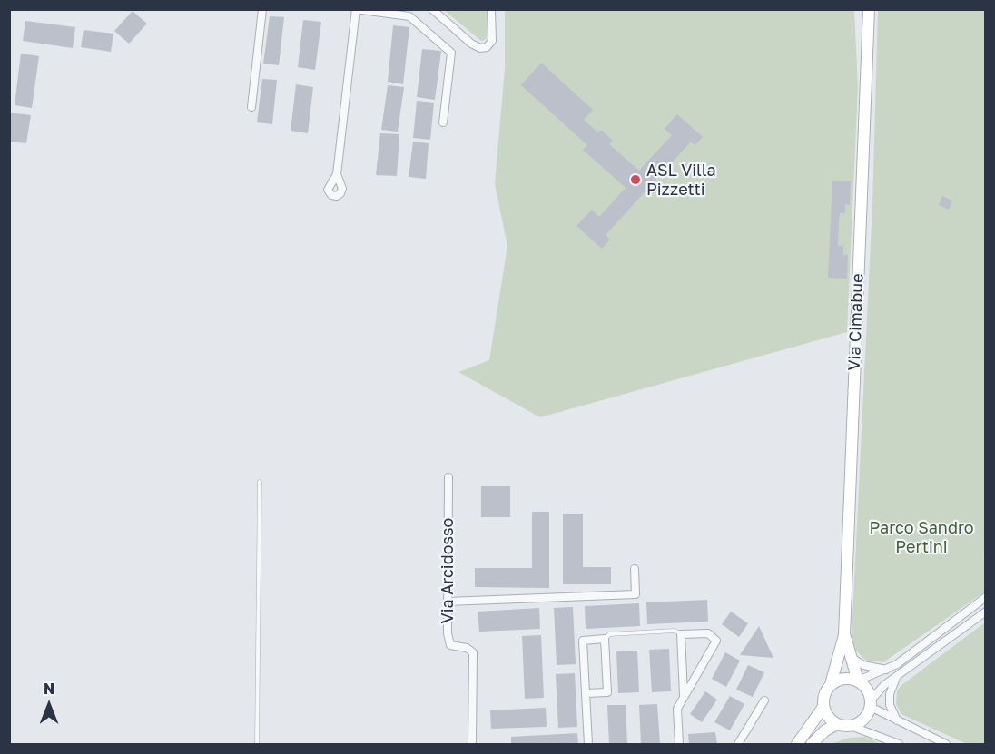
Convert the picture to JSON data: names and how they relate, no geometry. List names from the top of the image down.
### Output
{
  "streets": {
    "main road": ["Via Cimabue"],
    "street": ["Via Arcidosso"]
  },
  "parks": ["Parco Sandro Pertini"],
  "places": ["ASL Villa Pizzetti"],
  "north": "top"
}
